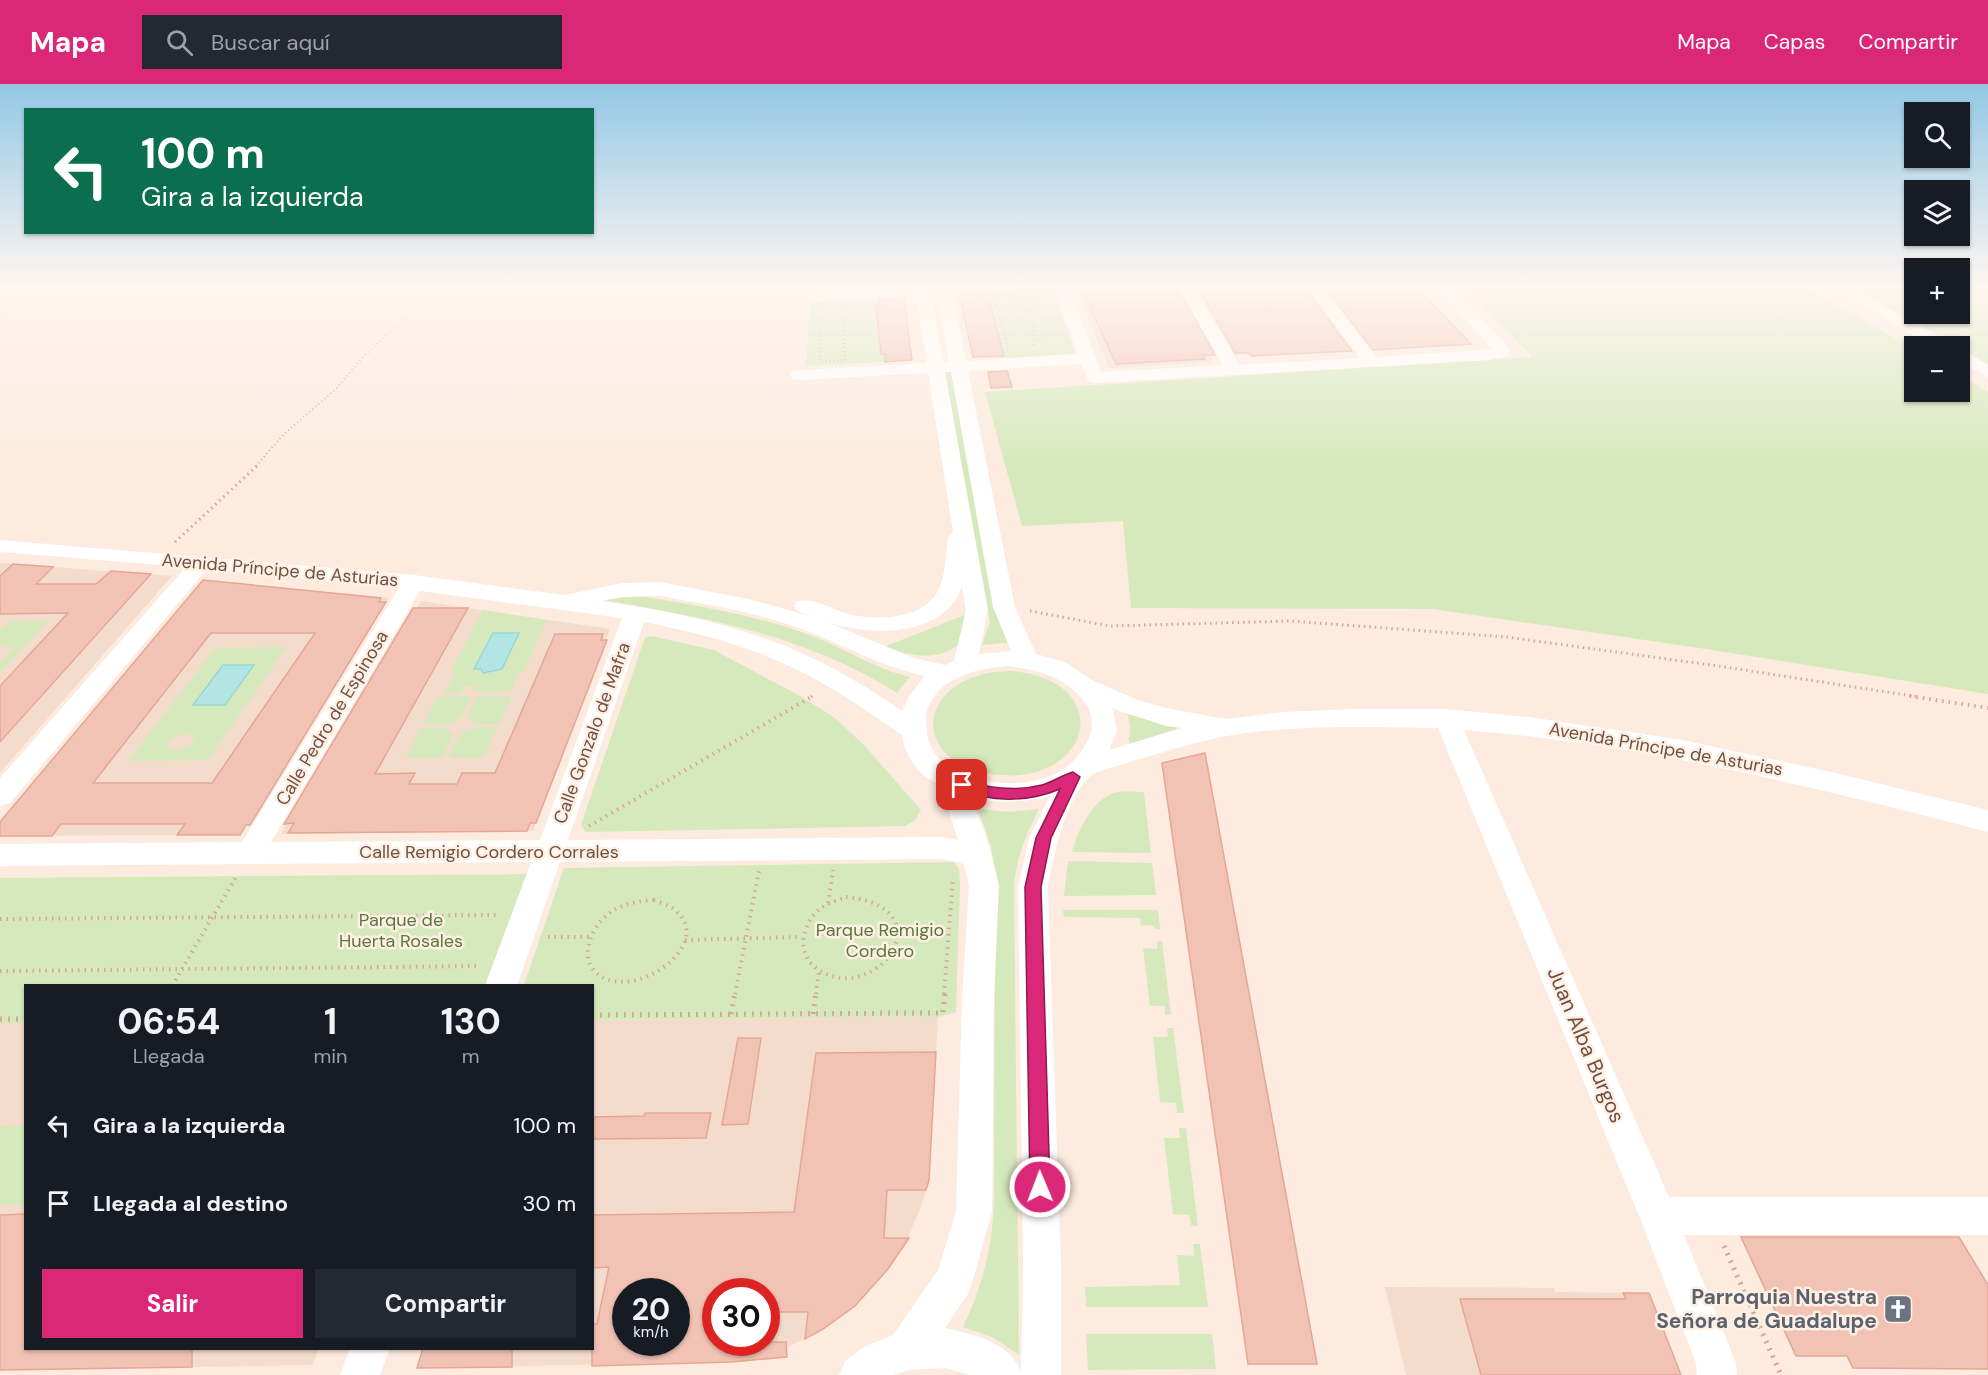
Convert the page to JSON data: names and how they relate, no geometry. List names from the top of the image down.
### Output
{
  "streets": {
    "street": [
      "Avenida Príncipe de Asturias",
      "Calle Pedro de Espinosa",
      "Calle Gonzalo de Mafra",
      "Calle Remigio Cordero Corrales",
      "Juan Alba Burgos"
    ]
  },
  "crossings": [
    ["Avenida Príncipe de Asturias", "Calle Pedro de Espinosa"],
    ["Avenida Príncipe de Asturias", "Calle Gonzalo de Mafra"],
    ["Avenida Príncipe de Asturias", "Juan Alba Burgos"],
    ["Calle Pedro de Espinosa", "Calle Remigio Cordero Corrales"],
    ["Calle Gonzalo de Mafra", "Calle Remigio Cordero Corrales"]
  ],
  "parks": ["Parque de Huerta Rosales", "Parque Remigio Cordero"],
  "places": {
    "church": ["Parroquia Nuestra Señora de Guadalupe"]
  },
  "page": {
    "header": "Mapa",
    "search": "Buscar aquí",
    "nav": ["Mapa", "Capas", "Compartir"],
    "map_buttons": ["+", "−"],
    "turn": ["100 m", "Gira a la izquierda"],
    "eta": [
      "06:54",
      "Llegada",
      "1",
      "min",
      "130",
      "m"
    ],
    "list": [
      {
        "name": "Gira a la izquierda",
        "value": "100 m"
      },
      {
        "name": "Llegada al destino",
        "value": "30 m"
      }
    ],
    "buttons": ["Salir", "Compartir"],
    "speed": "20 km/h",
    "limit": "30"
  }
}
